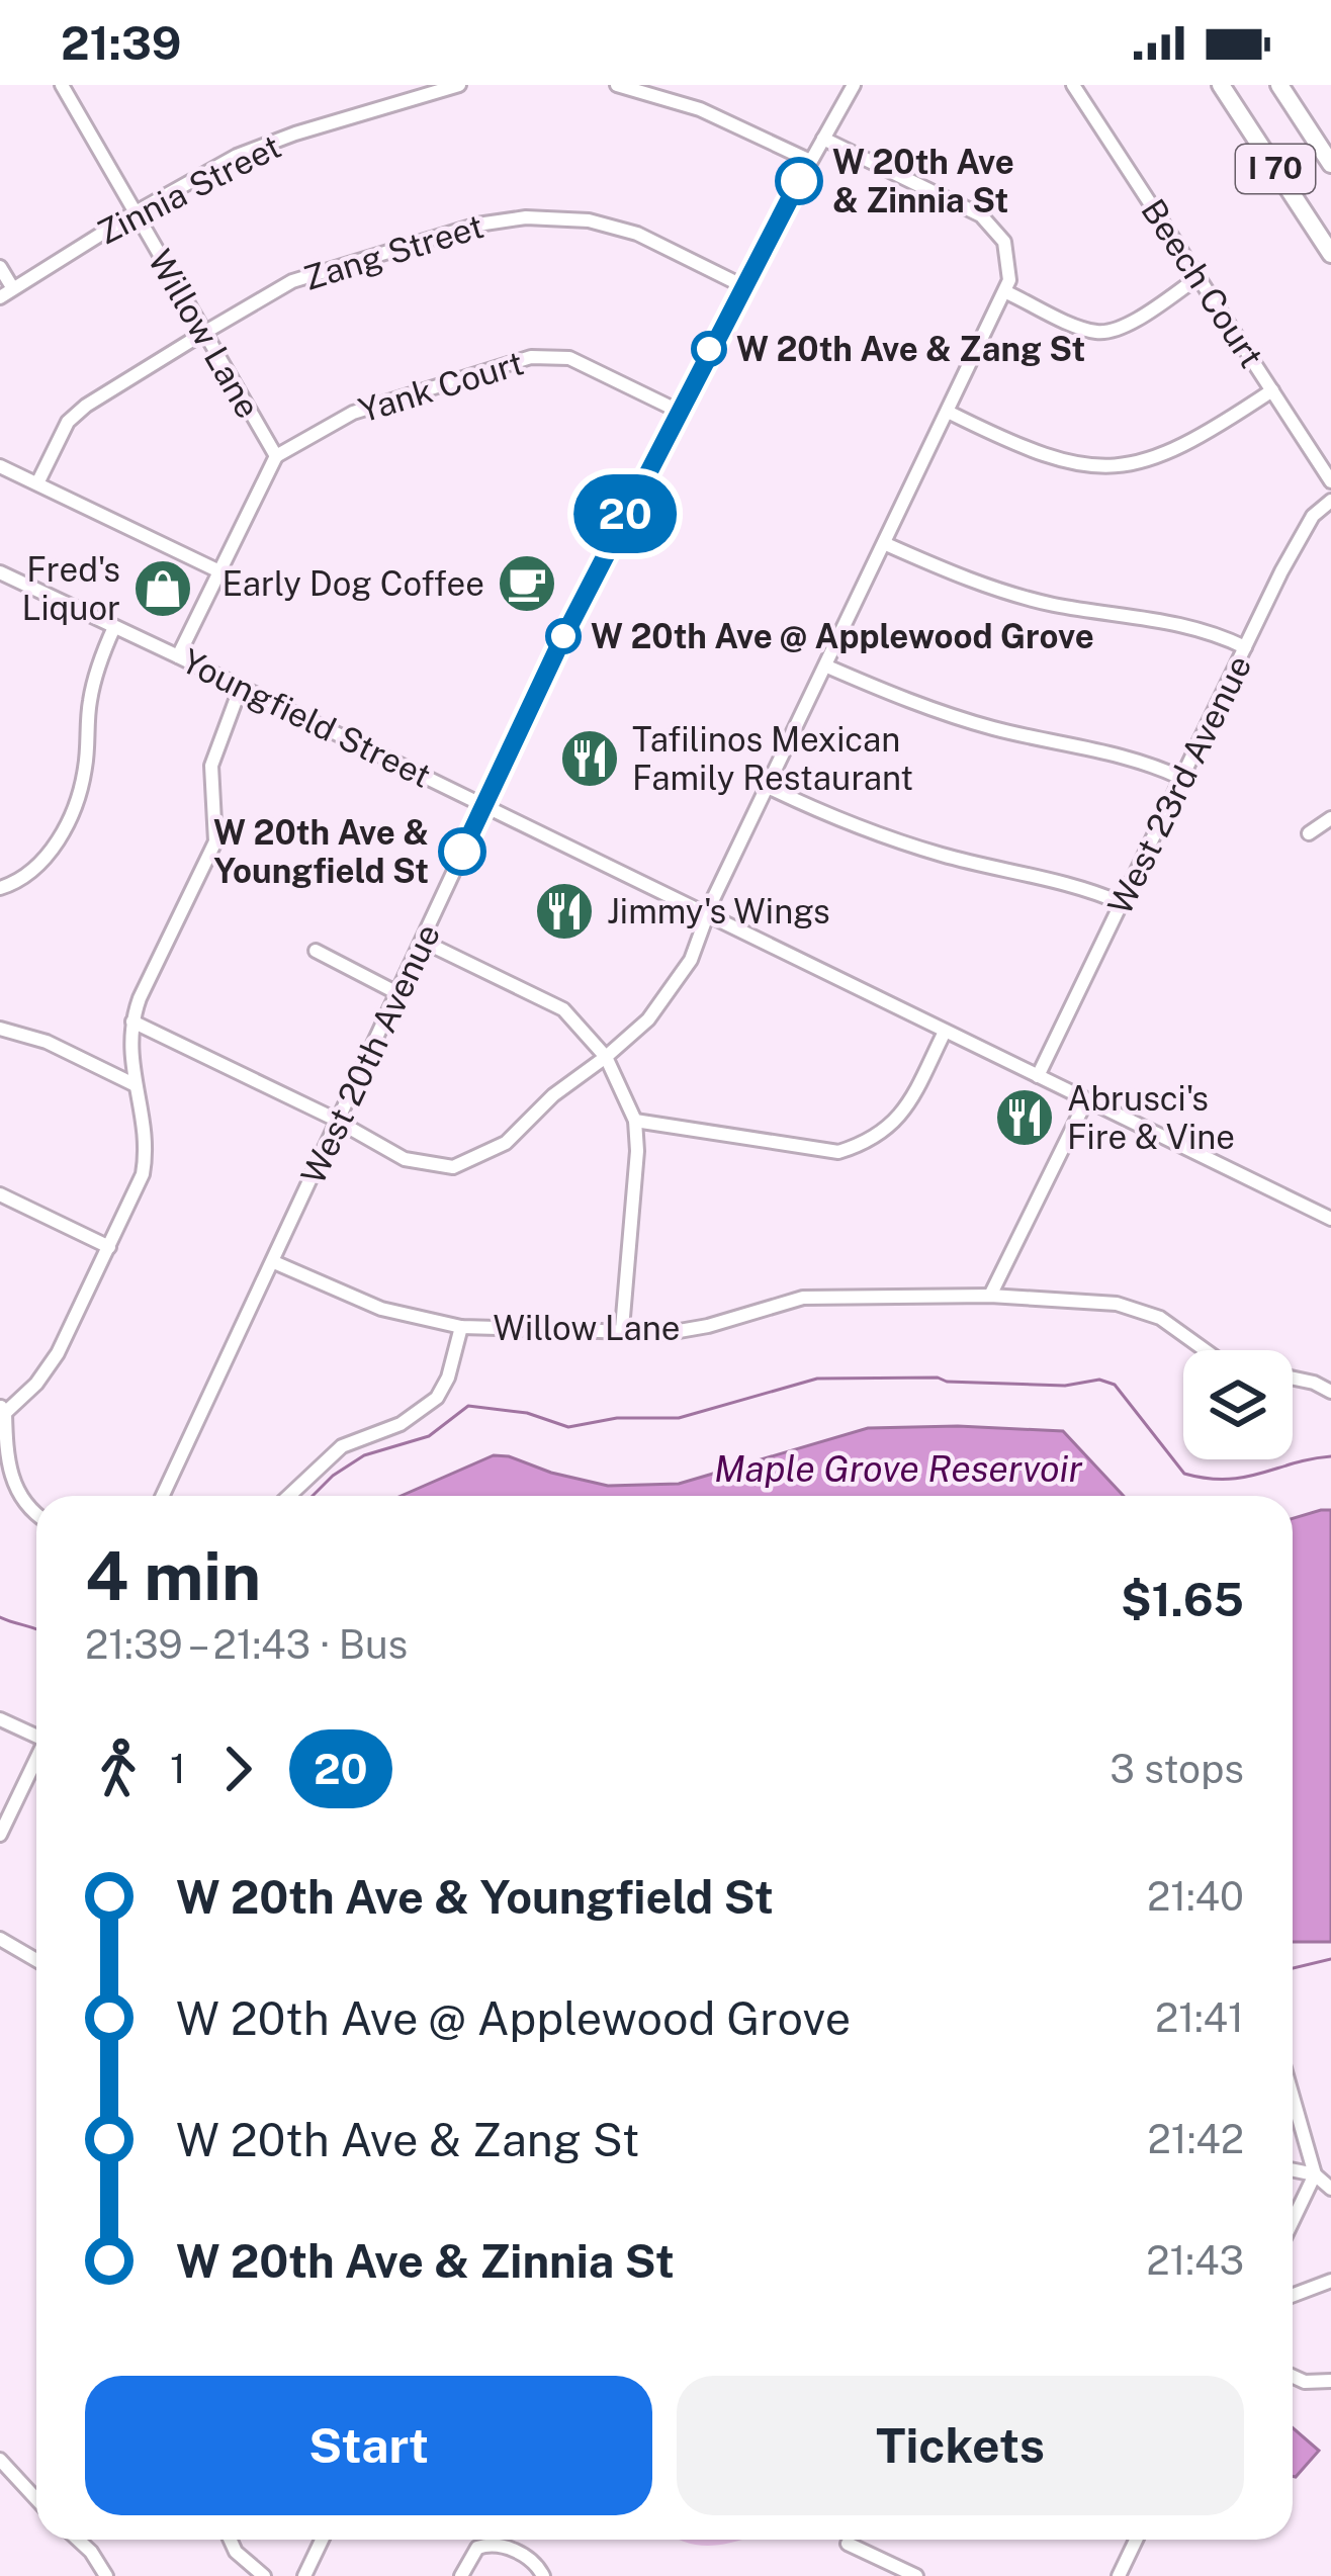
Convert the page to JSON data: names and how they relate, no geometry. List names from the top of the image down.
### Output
{
  "streets": {
    "highway": ["I 70"],
    "street": [
      "Zinnia Street",
      "Zang Street",
      "Beech Court",
      "Willow Lane",
      "Yank Court",
      "Youngfield Street",
      "West 23rd Avenue",
      "West 20th Avenue"
    ]
  },
  "crossings": [
    ["Zinnia Street", "Willow Lane"],
    ["Zang Street", "Willow Lane"],
    ["Zang Street", "West 20th Avenue"],
    ["Willow Lane", "Yank Court"],
    ["Yank Court", "West 20th Avenue"],
    ["Youngfield Street", "West 23rd Avenue"],
    ["Youngfield Street", "West 20th Avenue"]
  ],
  "water": ["Maple Grove Reservoir"],
  "places": {
    "other": [
      "W 20th Ave & Zinnia St",
      "W 20th Ave & Zang St",
      "W 20th Ave @ Applewood Grove",
      "W 20th Ave & Youngfield St"
    ],
    "cafe": ["Early Dog Coffee"],
    "shop": ["Fred's Liquor"],
    "restaurant": ["Tafilinos Mexican Family Restaurant", "Jimmy's Wings", "Abrusci's Fire & Vine"]
  },
  "lines": ["bus line 20"],
  "page": {
    "status": "21:39",
    "on_map": "20",
    "heading": ["4 min", "21:39 – 21:43 · Bus", "$1.65"],
    "legs": ["1", "20", "3 stops"],
    "list": [
      {
        "name": "W 20th Ave & Youngfield St",
        "value": "21:40"
      },
      {
        "name": "W 20th Ave @ Applewood Grove",
        "value": "21:41"
      },
      {
        "name": "W 20th Ave & Zang St",
        "value": "21:42"
      },
      {
        "name": "W 20th Ave & Zinnia St",
        "value": "21:43"
      }
    ],
    "buttons": ["Start", "Tickets"]
  }
}
